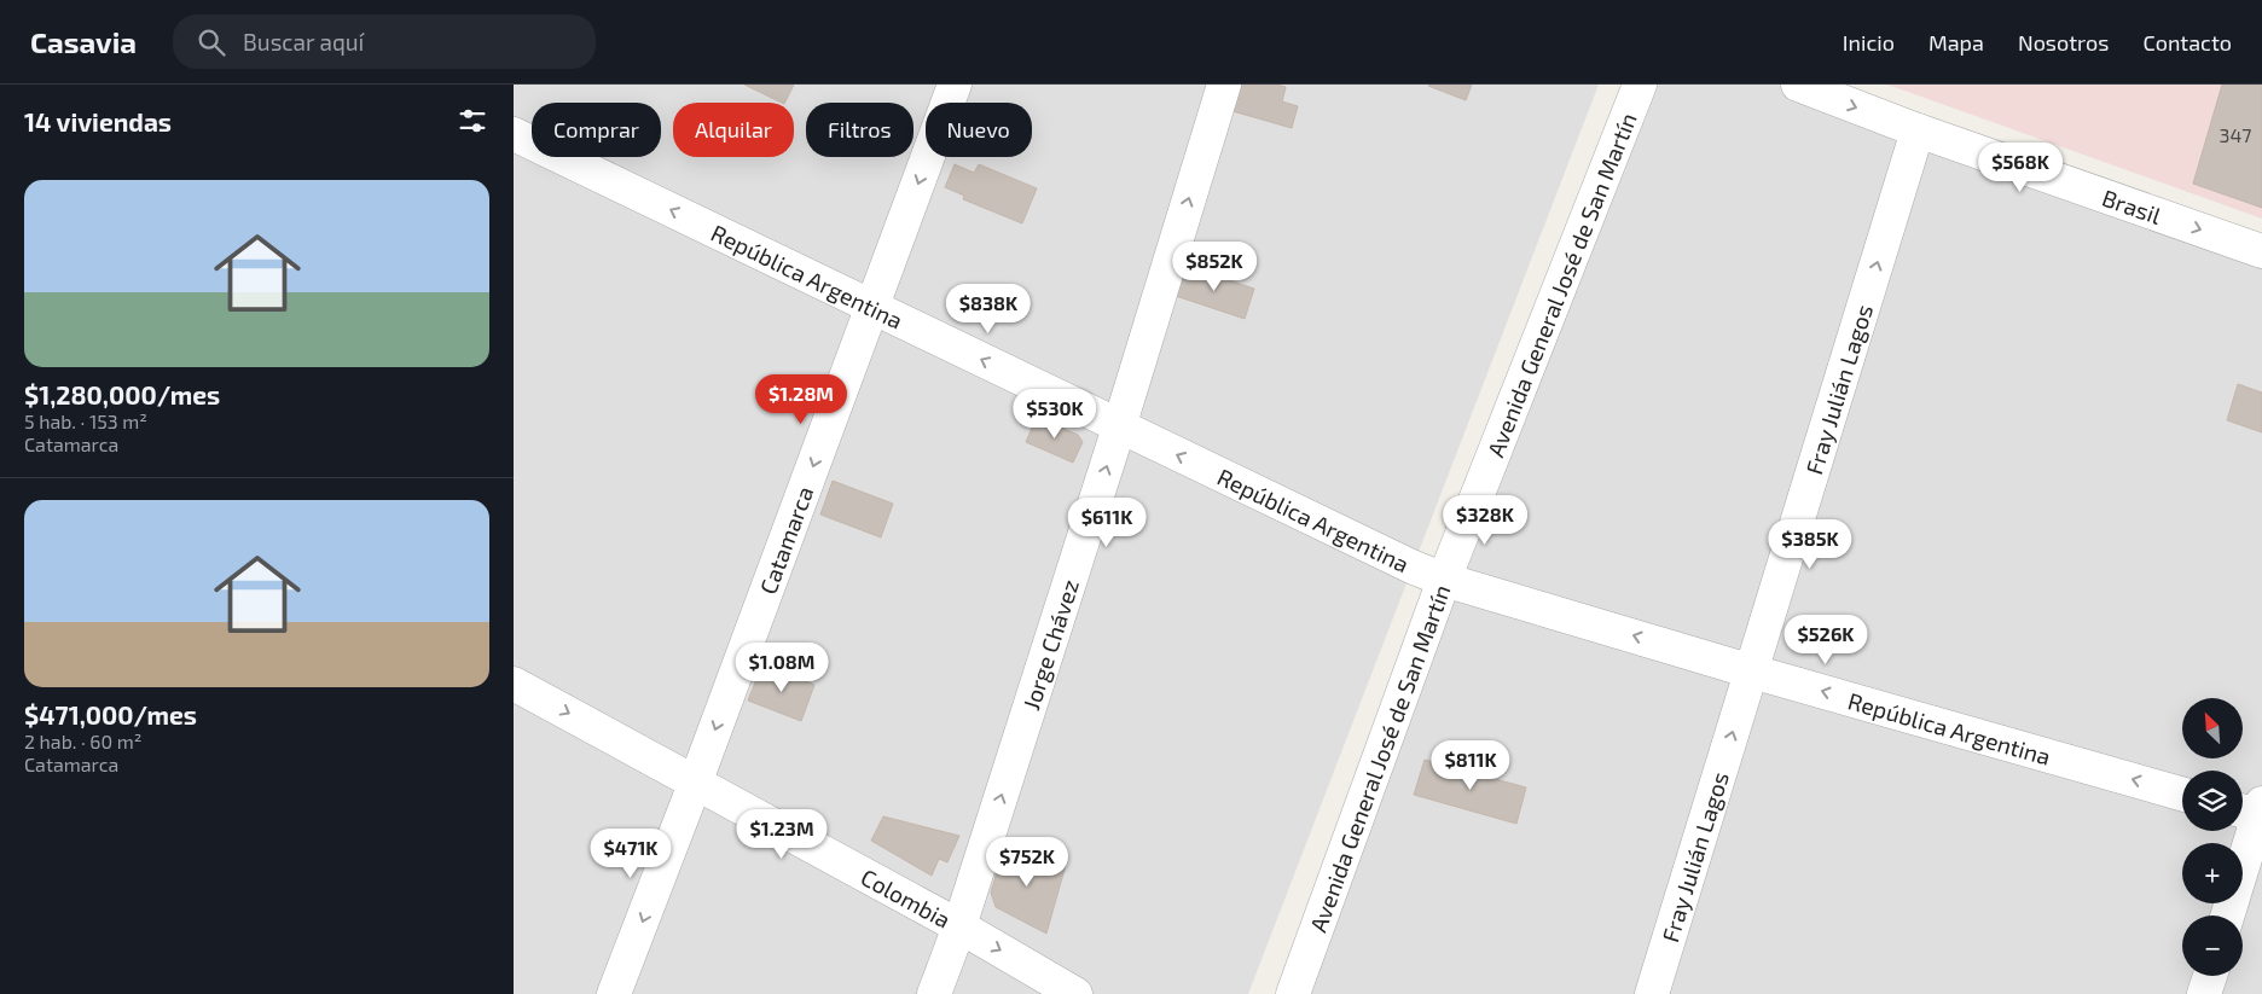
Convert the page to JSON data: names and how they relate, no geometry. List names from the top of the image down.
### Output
{
  "streets": {
    "street": [
      "Brasil",
      "República Argentina",
      "Avenida General José de San Martín",
      "Fray Julián Lagos",
      "Catamarca",
      "Jorge Chávez",
      "Colombia"
    ]
  },
  "crossings": [
    ["Brasil", "Fray Julián Lagos"],
    ["República Argentina", "Avenida General José de San Martín"],
    ["República Argentina", "Fray Julián Lagos"],
    ["República Argentina", "Catamarca"],
    ["República Argentina", "Jorge Chávez"],
    ["Catamarca", "Colombia"],
    ["Jorge Chávez", "Colombia"]
  ],
  "one_way": [
    "Brasil",
    "República Argentina",
    "Fray Julián Lagos",
    "Catamarca",
    "Jorge Chávez",
    "Colombia"
  ],
  "house_numbers": ["347"],
  "north": "top left",
  "page": {
    "header": "Casavia",
    "search": "Buscar aquí",
    "nav": [
      "Inicio",
      "Mapa",
      "Nosotros",
      "Contacto"
    ],
    "heading": "14 viviendas",
    "chip": [
      "Comprar",
      "Alquilar",
      "Filtros",
      "Nuevo"
    ],
    "price": [
      "$568K",
      "$852K",
      "$838K",
      "$1.28M",
      "$530K",
      "$328K",
      "$611K",
      "$385K",
      "$526K",
      "$1.08M",
      "$811K",
      "$1.23M",
      "$471K",
      "$752K"
    ],
    "list": [
      {
        "name": "$1,280,000/mes",
        "note": "5 hab. · 153 m² · Catamarca"
      },
      {
        "name": "$471,000/mes",
        "note": "2 hab. · 60 m² · Catamarca"
      }
    ],
    "map_buttons": ["+", "−"]
  }
}
